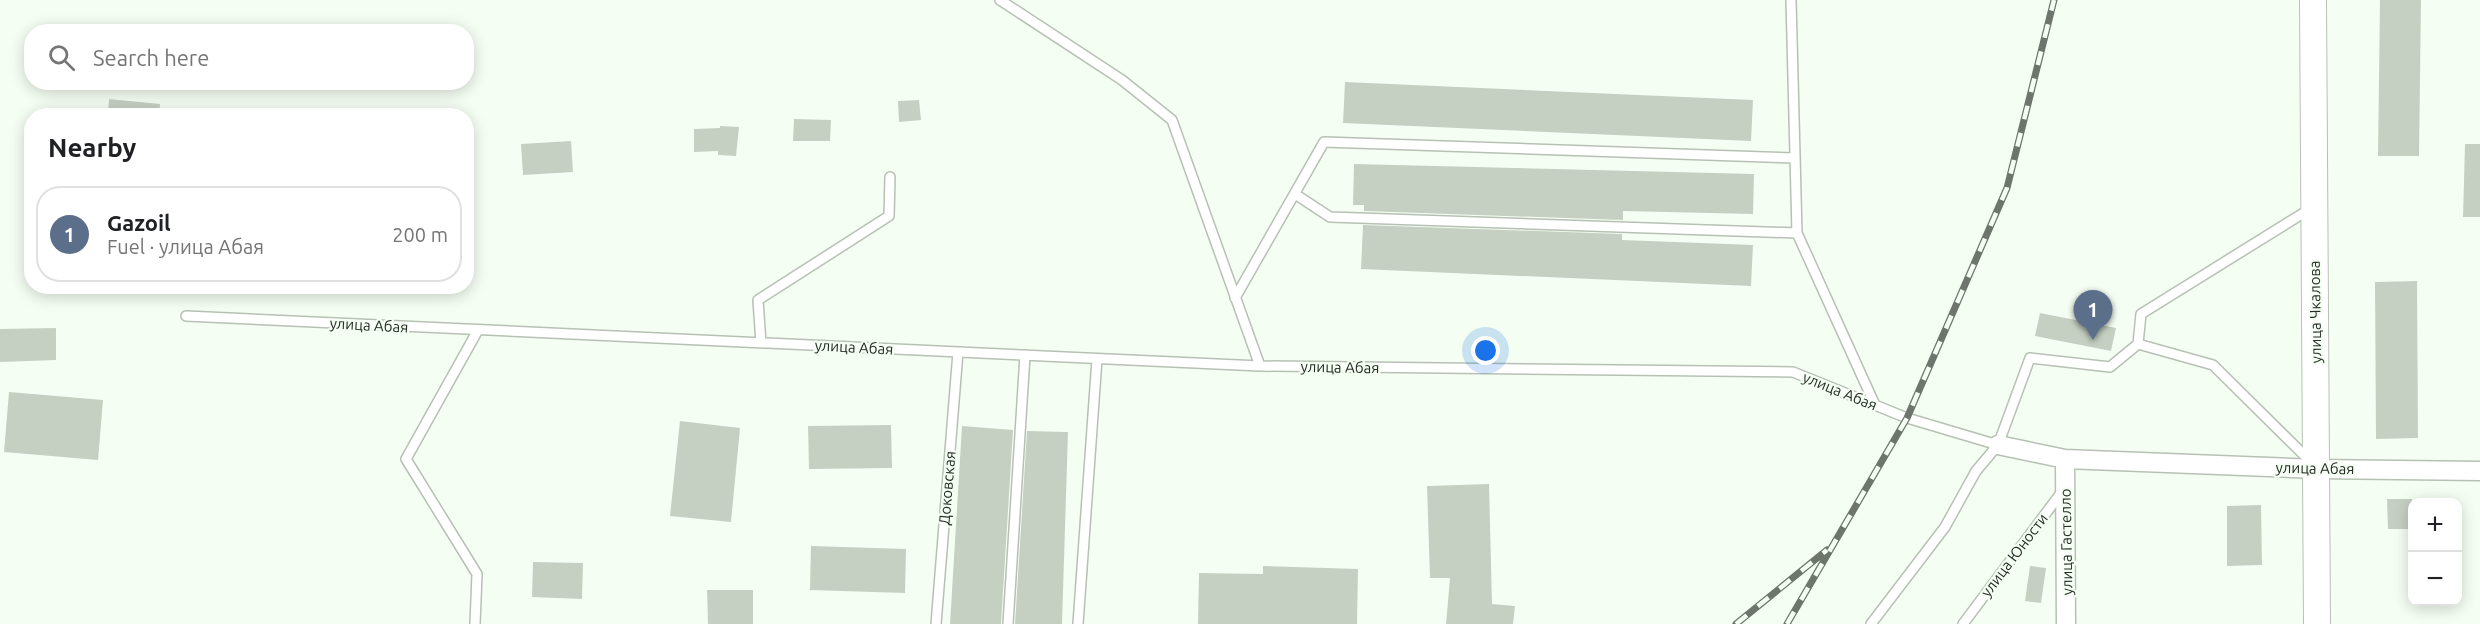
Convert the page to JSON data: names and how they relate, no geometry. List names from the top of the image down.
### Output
{
  "streets": {
    "main road": ["улица Чкалова"],
    "street": ["улица Абая", "улица Гастелло"],
    "lane": ["Доковская", "улица Юности"]
  },
  "crossings": [
    ["улица Чкалова", "улица Абая"],
    ["улица Абая", "Доковская"],
    ["улица Абая", "улица Гастелло"],
    ["улица Гастелло", "улица Юности"]
  ],
  "page": {
    "search": "Search here",
    "heading": "Nearby",
    "list": [
      {
        "mark": "1",
        "name": "Gazoil",
        "note": "Fuel · улица Абая",
        "value": "200 m"
      }
    ],
    "pins": "1",
    "map_buttons": ["+", "−"]
  }
}
